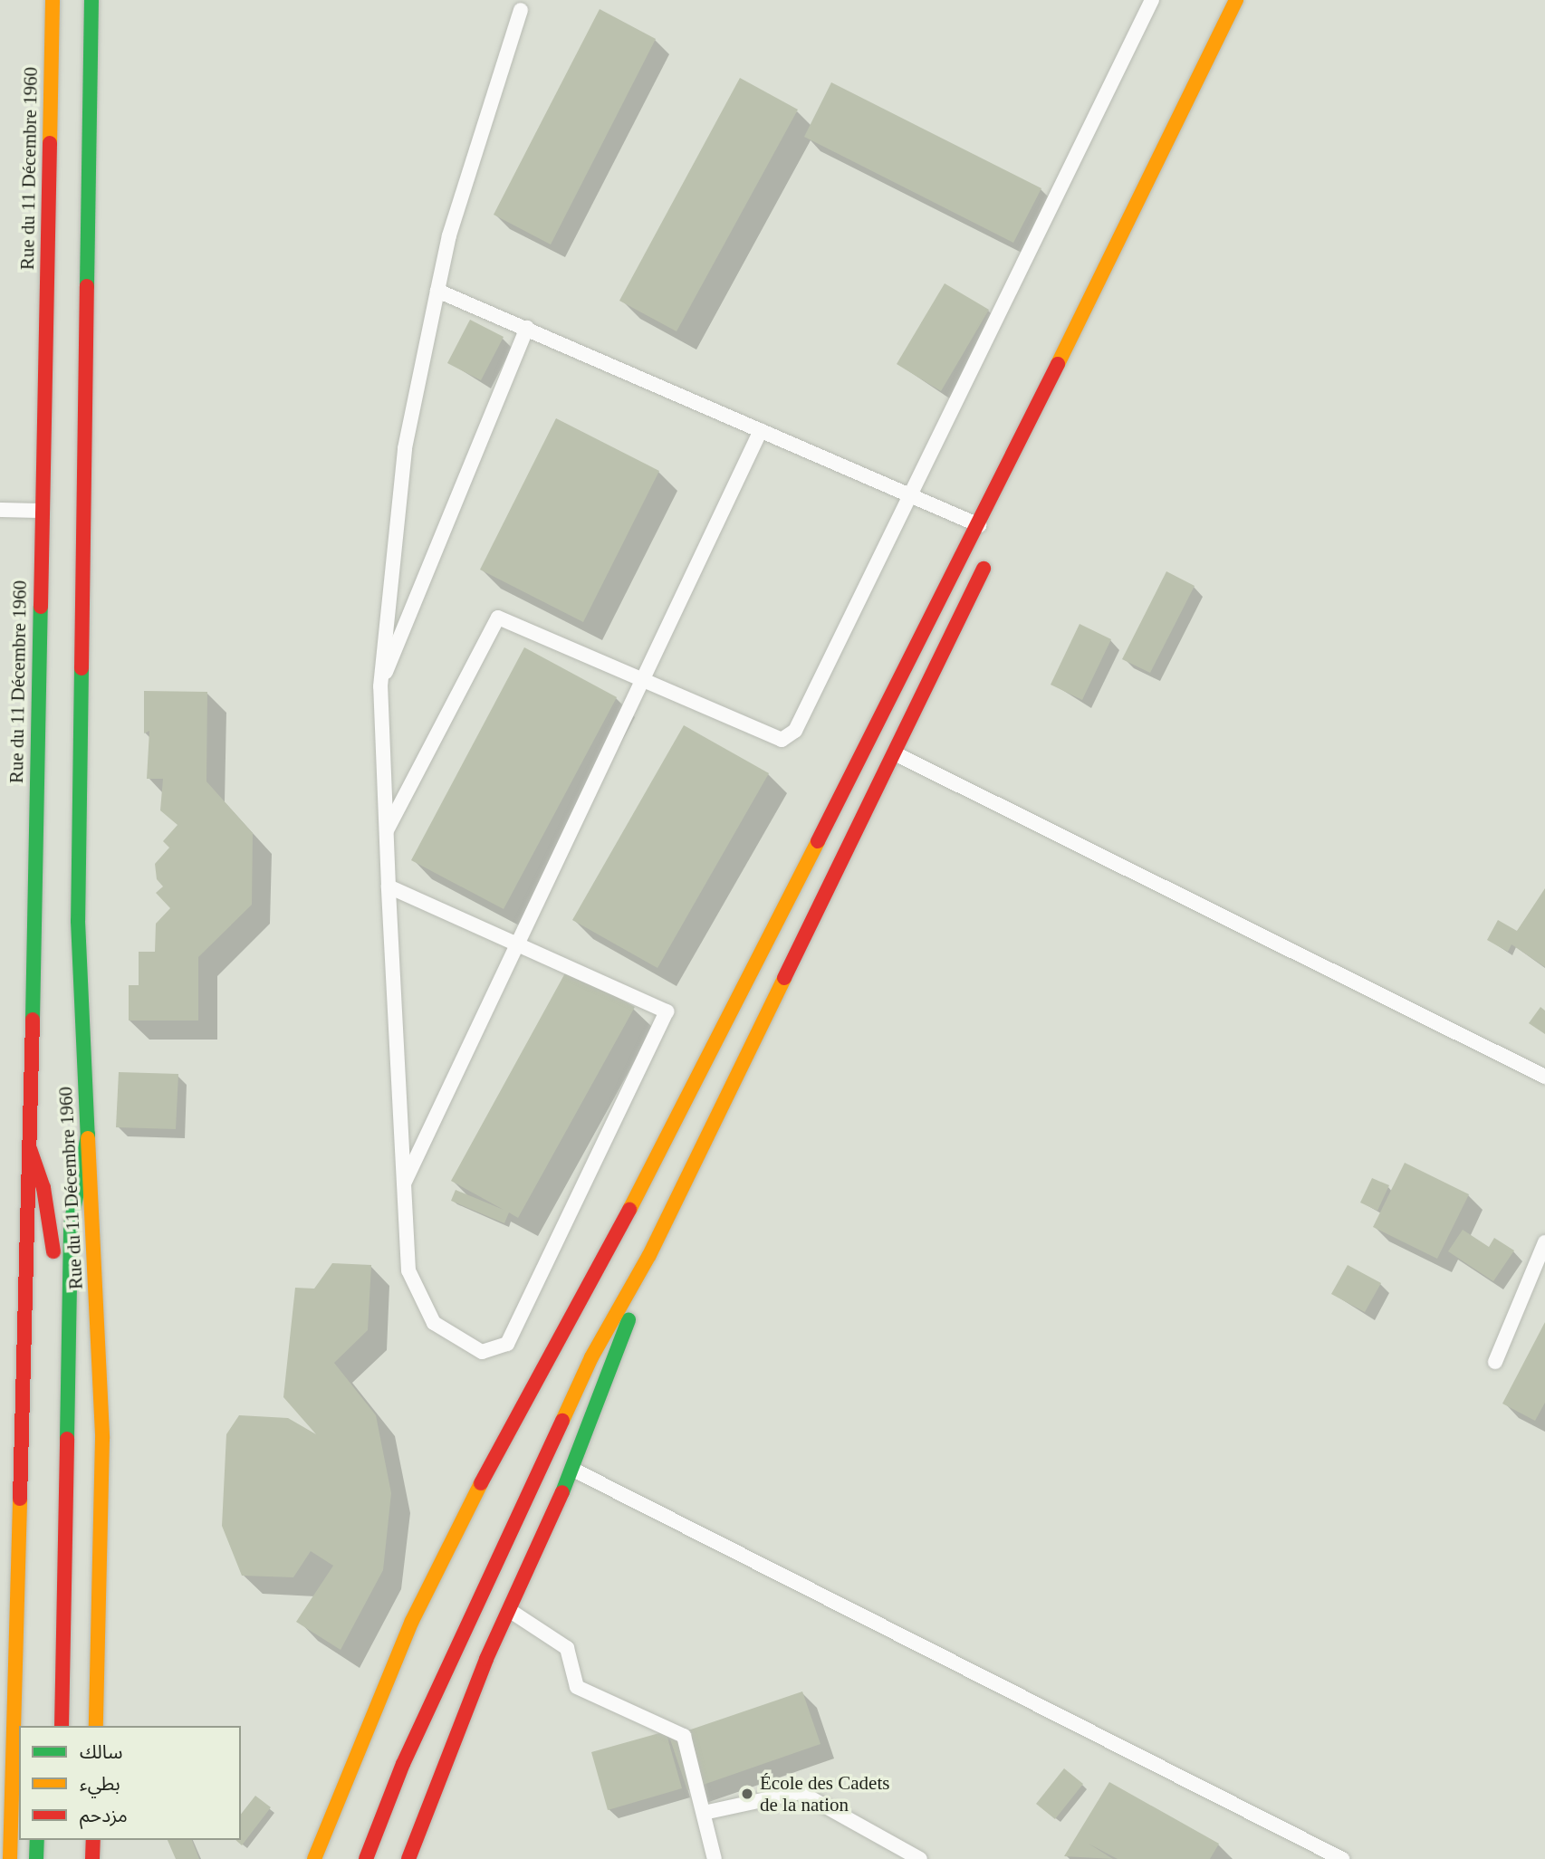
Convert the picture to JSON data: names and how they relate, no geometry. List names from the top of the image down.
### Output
{
  "streets": {
    "main road": ["Rue du 11 Décembre 1960"]
  },
  "places": ["École des Cadets de la nation"],
  "legend": ["سالك", "بطيء", "مزدحم"]
}
